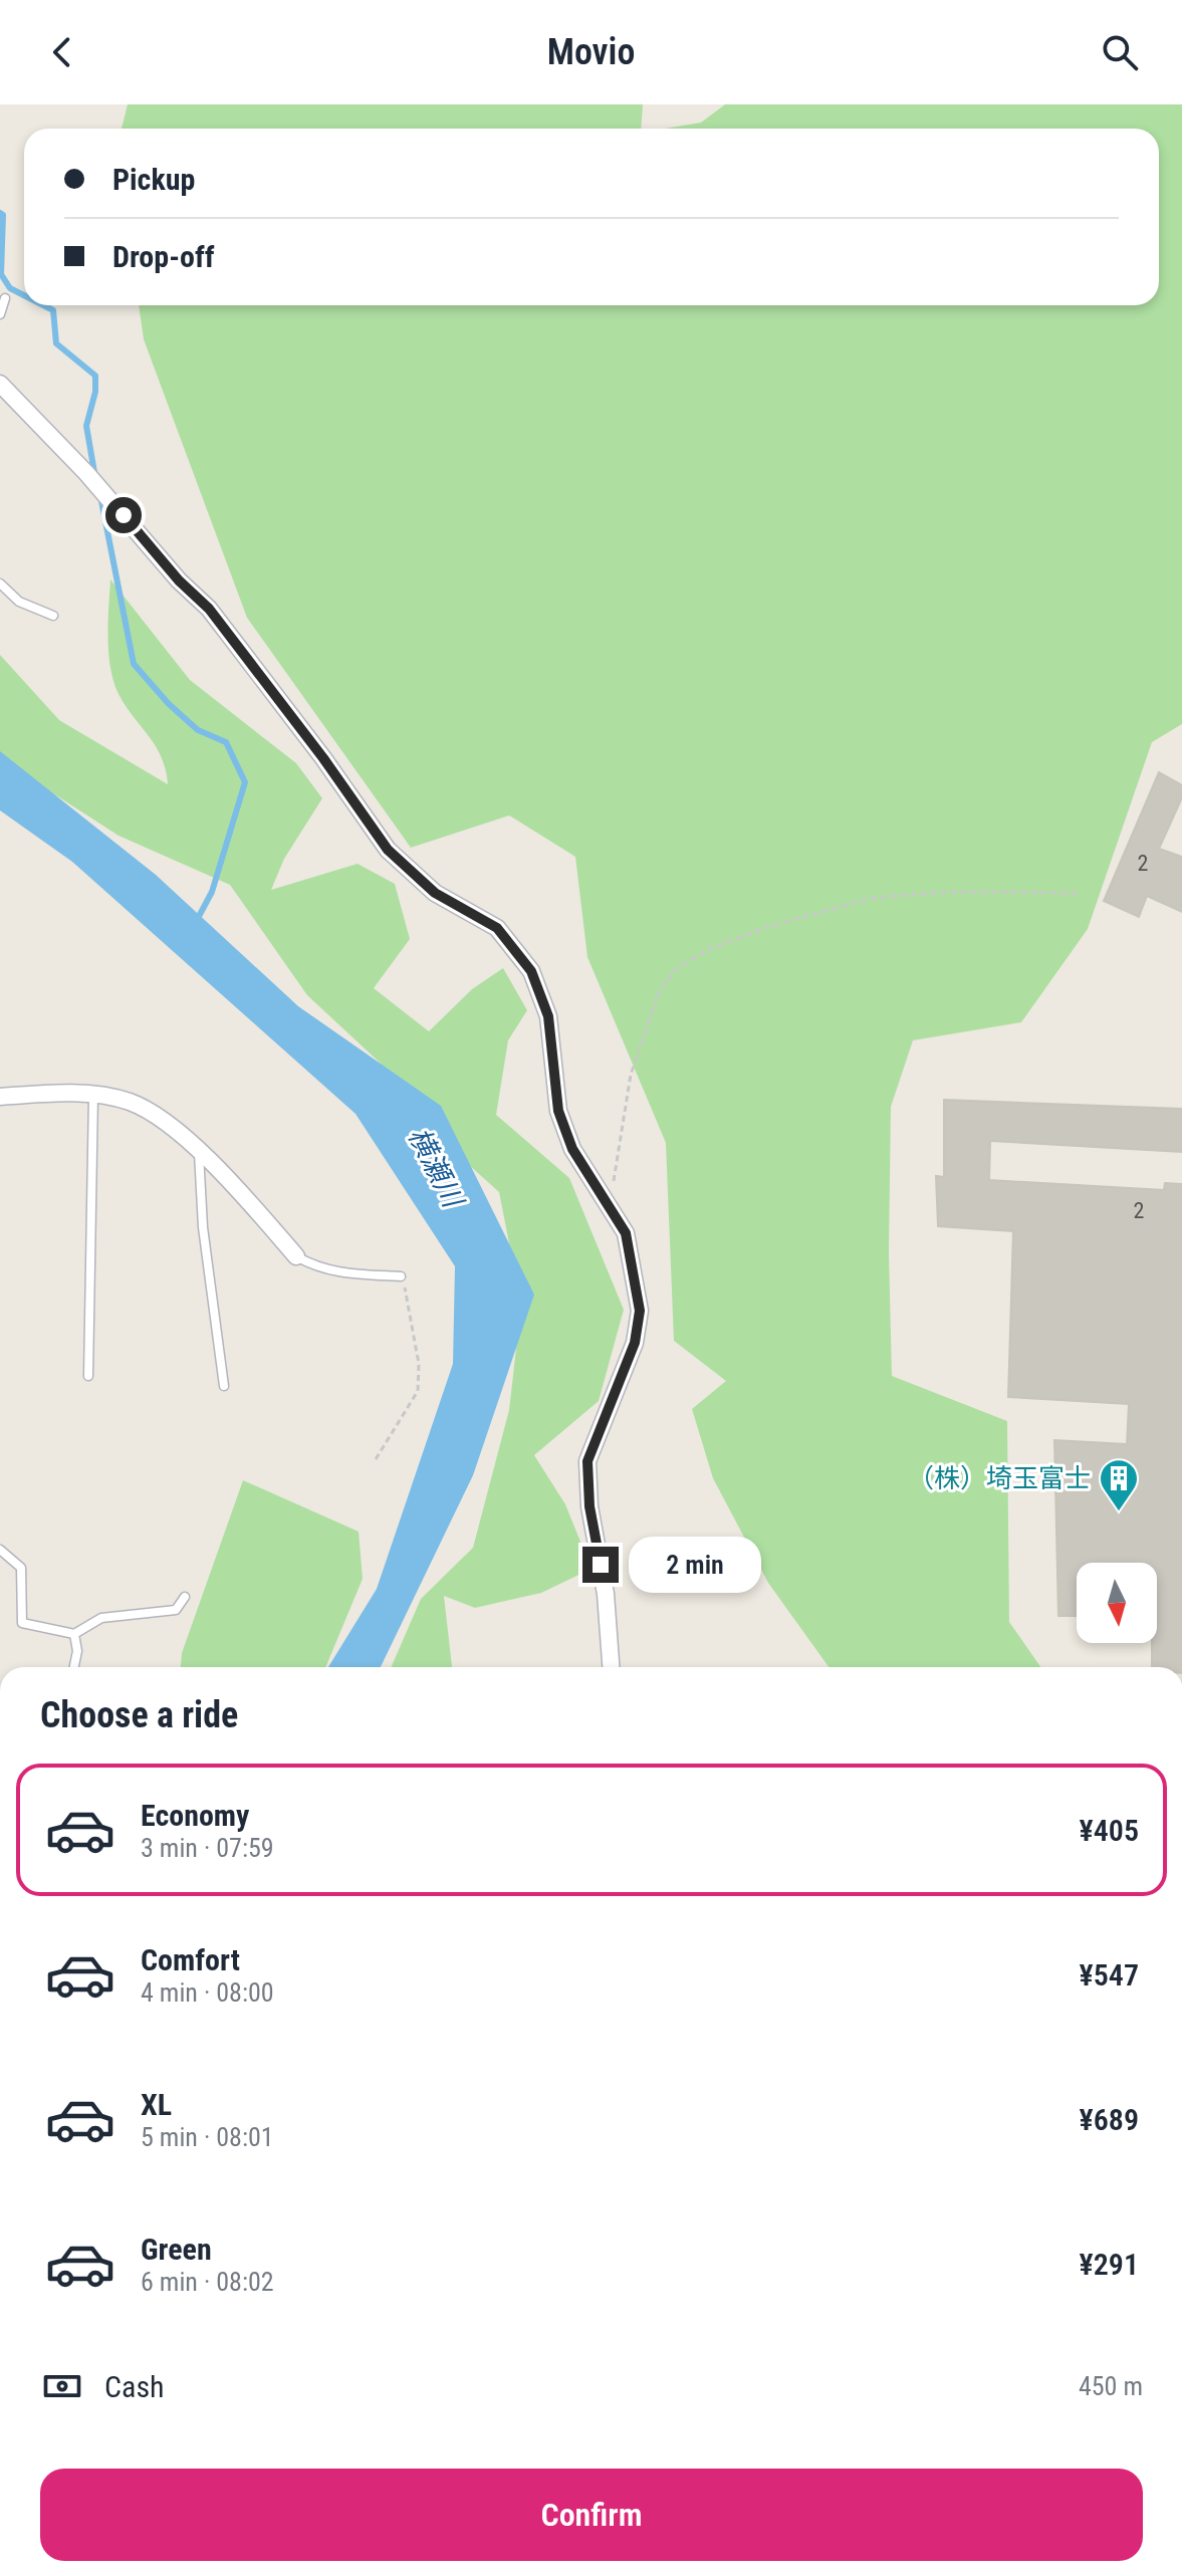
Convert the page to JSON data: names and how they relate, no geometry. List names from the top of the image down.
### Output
{
  "water": ["横瀬川"],
  "places": {
    "building": ["（株）埼玉富士"]
  },
  "house_numbers": ["2", "2"],
  "north": "bottom",
  "page": {
    "header": "Movio",
    "banner": ["Pickup", "Drop-off"],
    "bubble": "2 min",
    "heading": "Choose a ride",
    "list": [
      {
        "name": "Economy",
        "note": "3 min · 07:59",
        "value": "¥405"
      },
      {
        "name": "Comfort",
        "note": "4 min · 08:00",
        "value": "¥547"
      },
      {
        "name": "XL",
        "note": "5 min · 08:01",
        "value": "¥689"
      },
      {
        "name": "Green",
        "note": "6 min · 08:02",
        "value": "¥291"
      }
    ],
    "pay": ["Cash", "450 m"],
    "buttons": "Confirm"
  }
}
